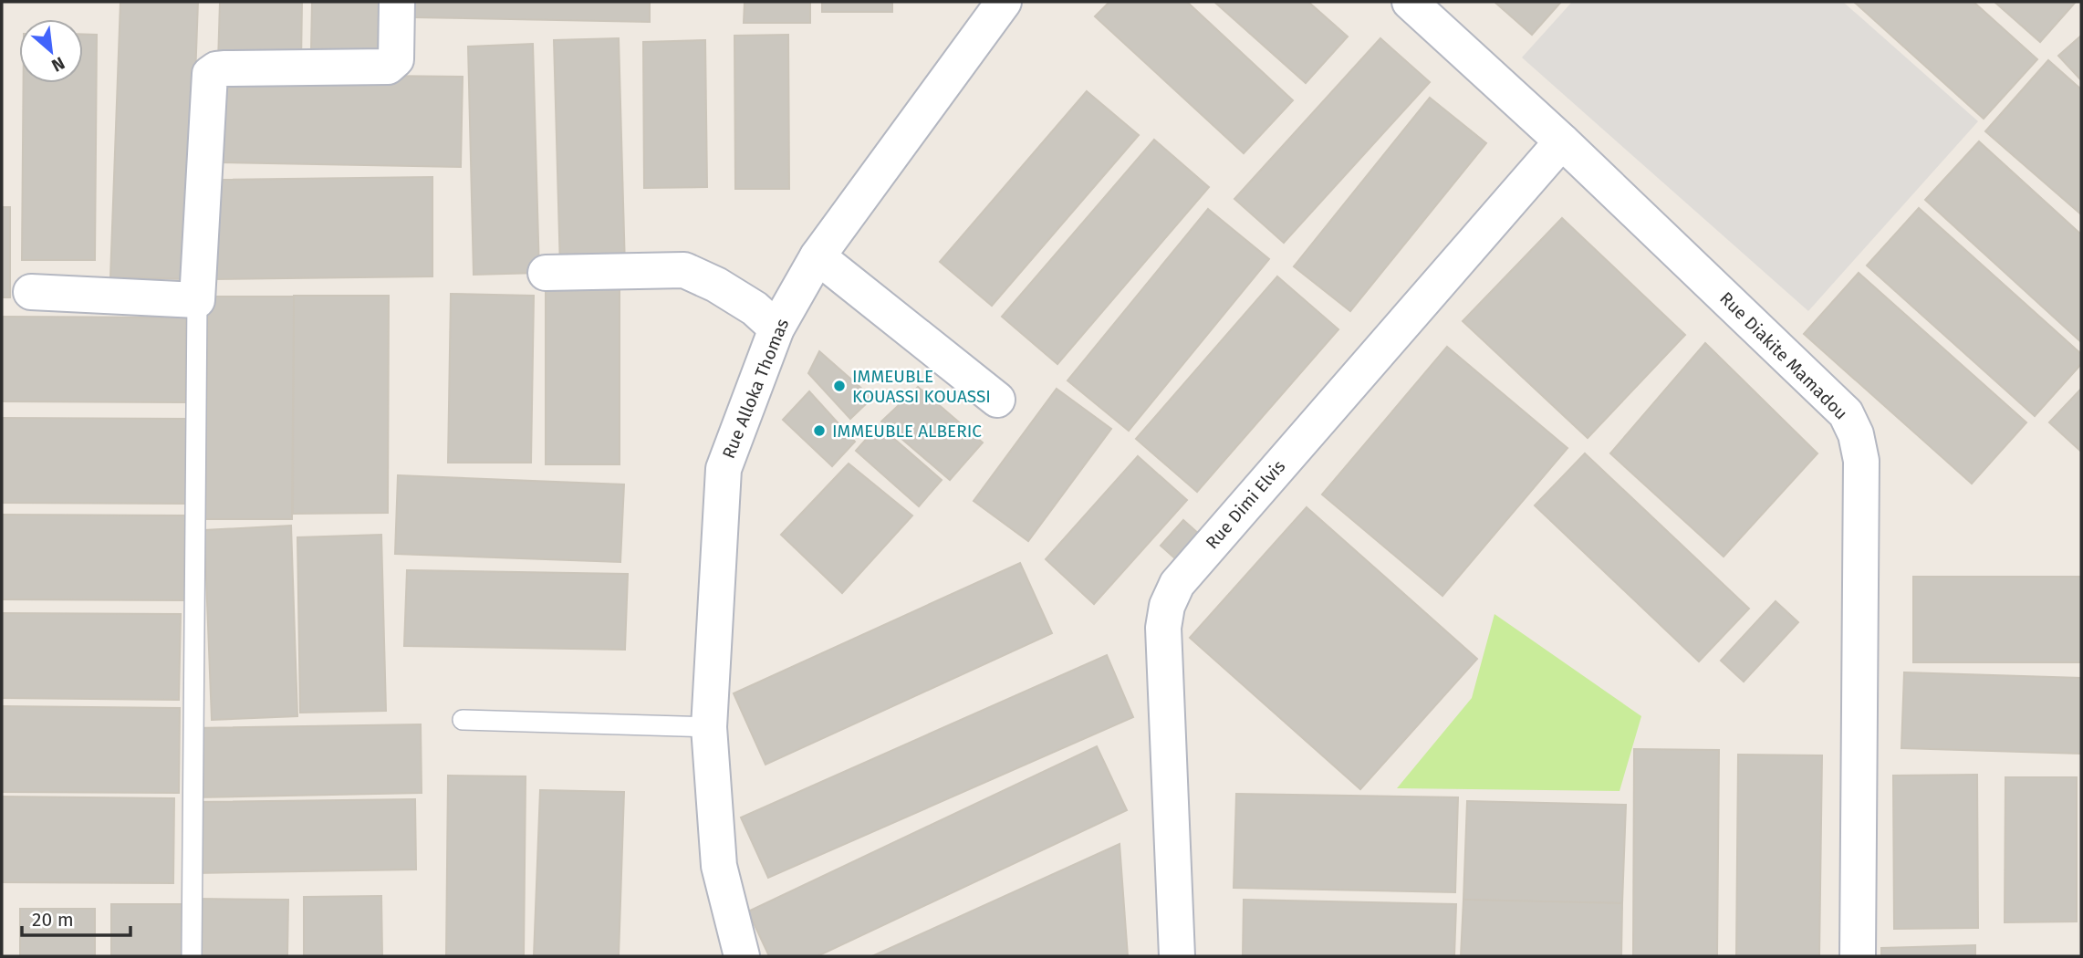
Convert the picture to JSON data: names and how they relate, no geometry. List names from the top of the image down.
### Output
{
  "streets": {
    "street": ["Rue Diakite Mamadou", "Rue Alloka Thomas", "Rue Dimi Elvis"]
  },
  "crossings": [
    ["Rue Diakite Mamadou", "Rue Dimi Elvis"]
  ],
  "places": ["IMMEUBLE KOUASSI KOUASSI", "IMMEUBLE ALBERIC"],
  "scale_bar": "20 m",
  "north": "bottom right"
}
